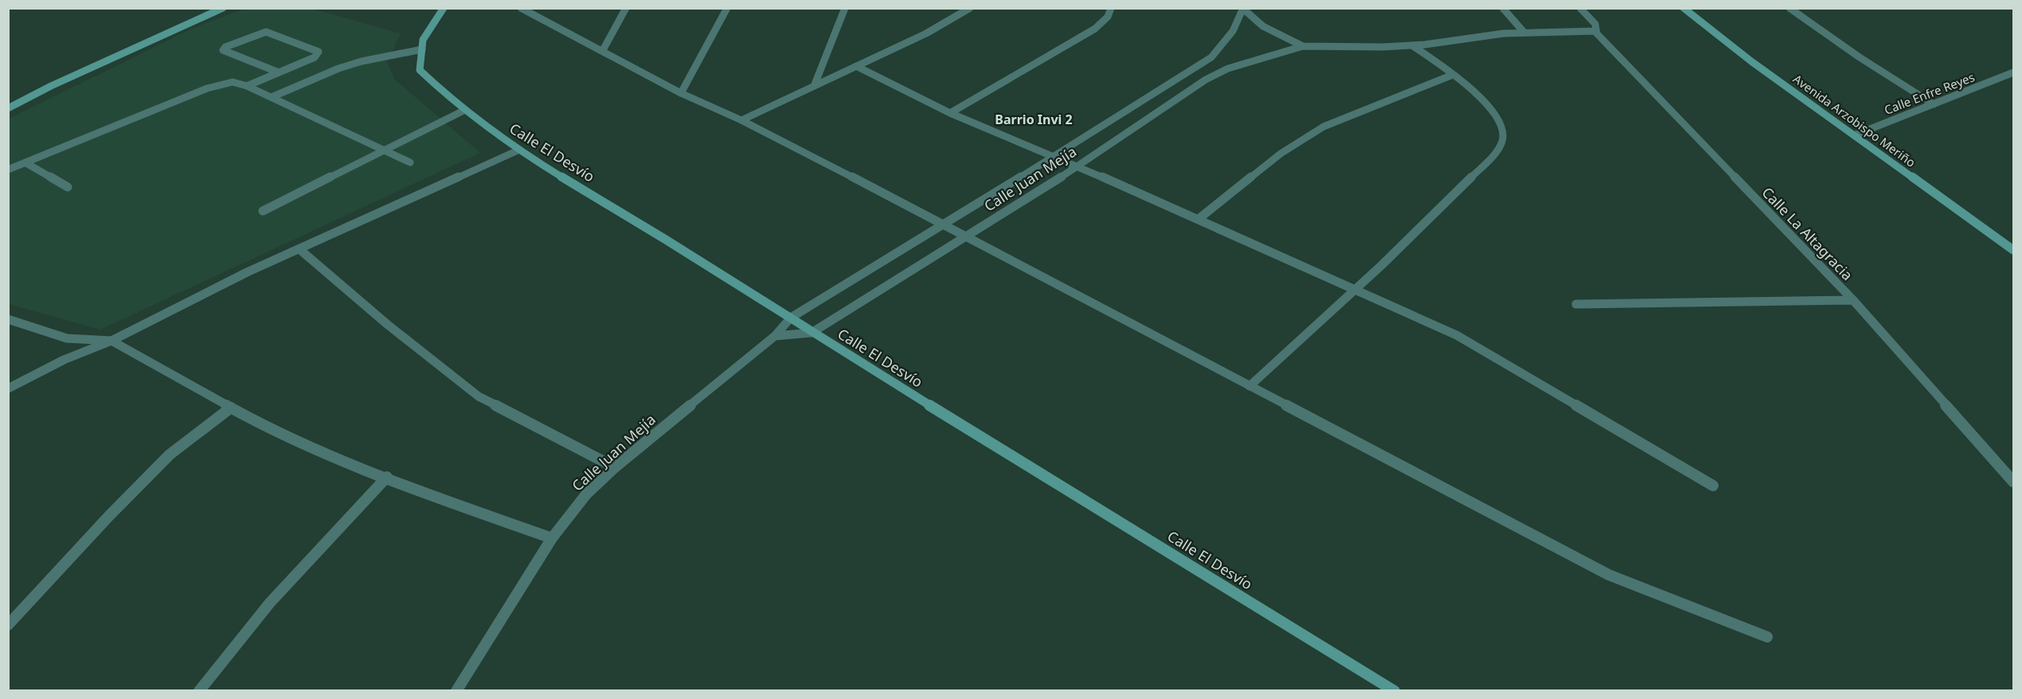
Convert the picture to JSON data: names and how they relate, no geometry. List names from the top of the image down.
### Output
{
  "streets": {
    "street": [
      "Calle Enfre Reyes",
      "Avenida Arzobispo Meriño",
      "Calle El Desvío",
      "Calle Juan Mejía",
      "Calle La Altagracia"
    ]
  },
  "crossings": [
    ["Calle Enfre Reyes", "Avenida Arzobispo Meriño"],
    ["Calle El Desvío", "Calle Juan Mejía"]
  ],
  "districts": ["Barrio Invi 2"]
}
